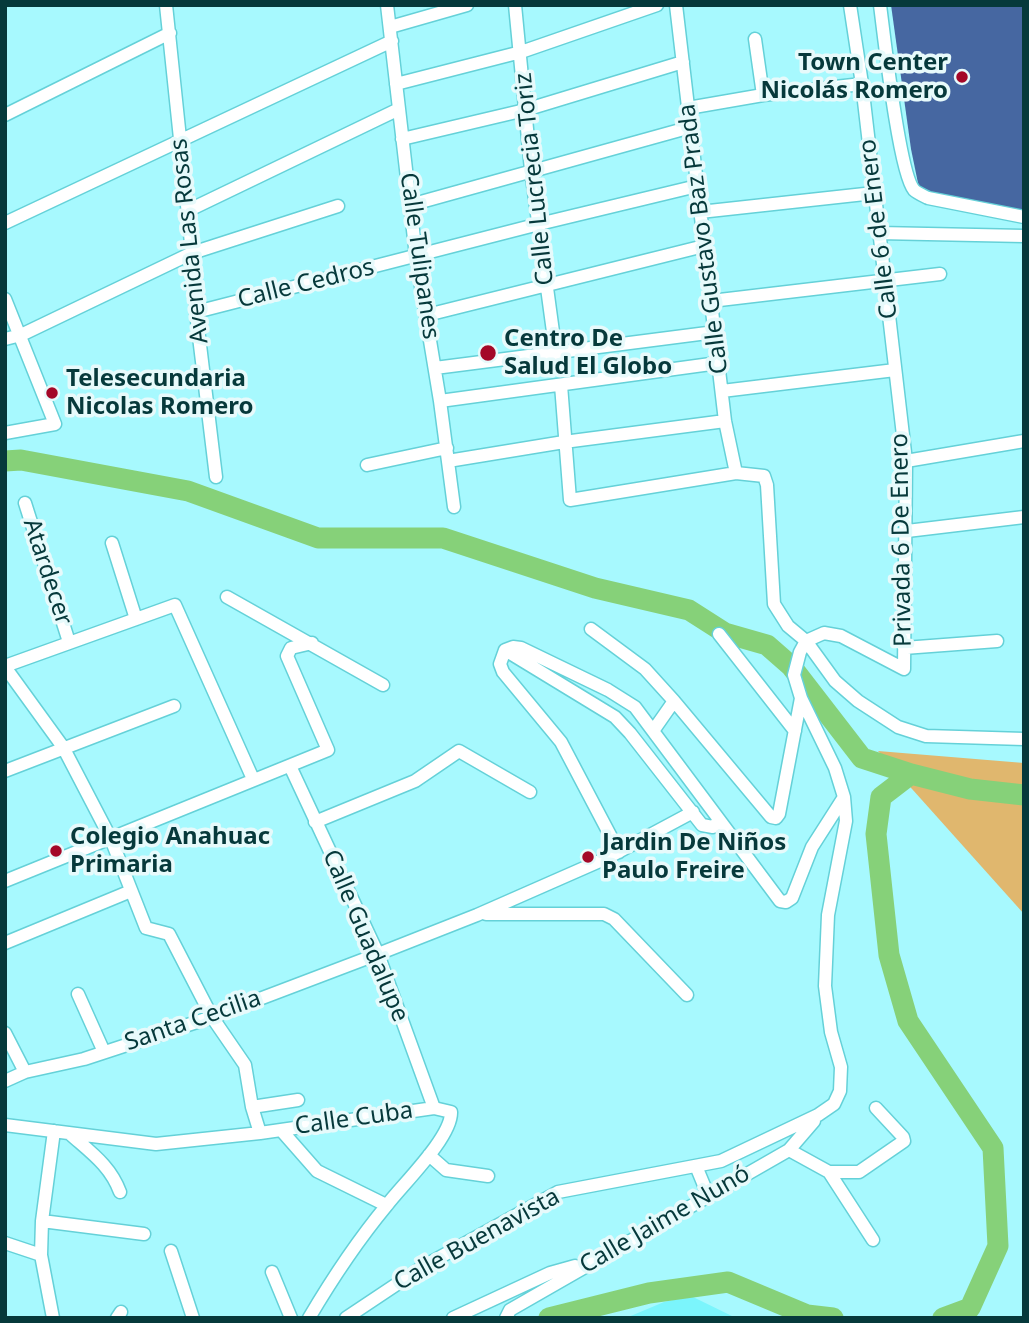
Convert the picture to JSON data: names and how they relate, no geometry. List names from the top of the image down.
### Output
{
  "streets": {
    "street": [
      "Calle Lucrecia Toriz",
      "Calle 6 de Enero",
      "Calle Gustavo Baz Prada",
      "Avenida Las Rosas",
      "Calle Tulipanes",
      "Calle Cedros",
      "Privada 6 De Enero",
      "Atardecer",
      "Calle Guadalupe",
      "Santa Cecilia",
      "Calle Cuba",
      "Calle Jaime Nunó",
      "Calle Buenavista"
    ]
  },
  "crossings": [
    ["Calle Lucrecia Toriz", "Calle Cedros"],
    ["Calle 6 de Enero", "Privada 6 De Enero"],
    ["Calle Gustavo Baz Prada", "Calle Cedros"],
    ["Avenida Las Rosas", "Calle Cedros"],
    ["Calle Tulipanes", "Calle Cedros"],
    ["Privada 6 De Enero", "Calle Buenavista"],
    ["Calle Guadalupe", "Santa Cecilia"],
    ["Calle Guadalupe", "Calle Cuba"],
    ["Calle Jaime Nunó", "Calle Buenavista"]
  ],
  "places": [
    "Town Center Nicolás Romero",
    "Centro De Salud El Globo",
    "Telesecundaria Nicolas Romero",
    "Colegio Anahuac Primaria",
    "Jardin De Niños Paulo Freire"
  ]
}
